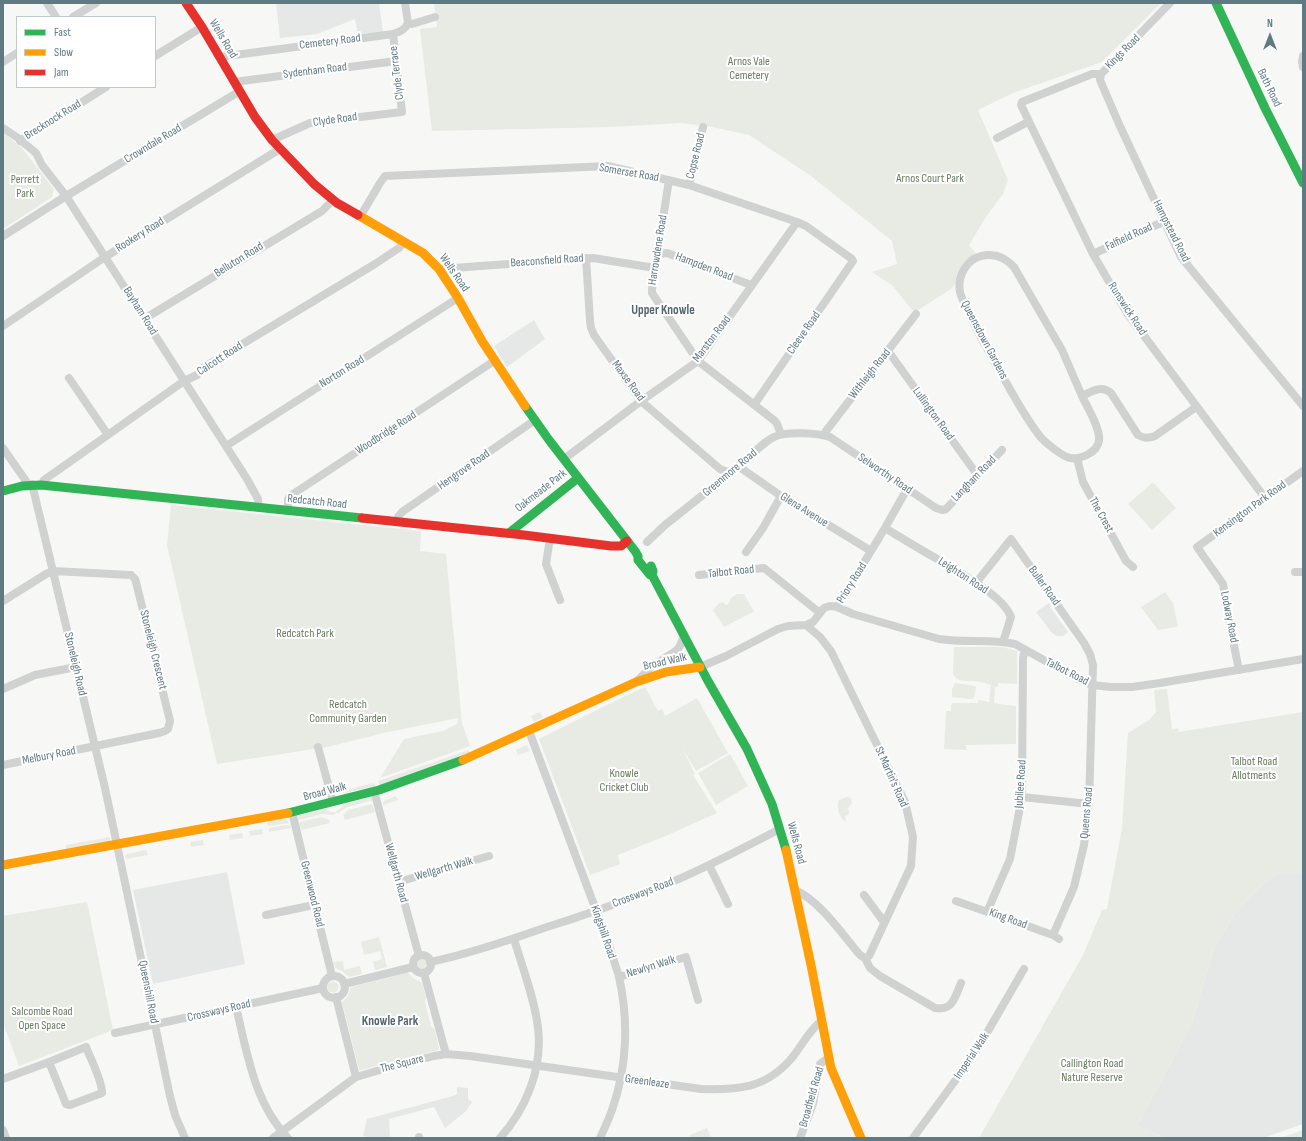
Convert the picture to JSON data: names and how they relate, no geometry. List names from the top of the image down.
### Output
{
  "streets": {
    "main road": [
      "Wells Road",
      "Bath Road",
      "Oakmeade Park",
      "Redcatch Road",
      "Broad Walk"
    ],
    "street": [
      "Cemetery Road",
      "Kings Road",
      "Sydenham Road",
      "Clyde Terrace",
      "Brecknock Road",
      "Clyde Road",
      "Crowndale Road",
      "Copse Road",
      "Somerset Road",
      "Hampstead Road",
      "Rookery Road",
      "Falfield Road",
      "Harrowdene Road",
      "Belluton Road",
      "Beaconsfield Road",
      "Hampden Road",
      "Runswick Road",
      "Bayham Road",
      "Cleeve Road",
      "Marston Road",
      "Queensdown Gardens",
      "Calcott Road",
      "Norton Road",
      "Withleigh Road",
      "Maxse Road",
      "Lullington Road",
      "Woodbridge Road",
      "Hengrove Road",
      "Greenmore Road",
      "Selworthy Road",
      "Langham Road",
      "Kensington Park Road",
      "Glena Avenue",
      "The Crest",
      "Talbot Road",
      "Leighton Road",
      "Priory Road",
      "Buller Road",
      "Lodway Road",
      "Stoneleigh Crescent",
      "Stoneleigh Road",
      "Melbury Road",
      "St Martin's Road",
      "Jubilee Road",
      "Queens Road",
      "Wellgarth Walk",
      "Wellgarth Road",
      "Crossways Road",
      "Greenwood Road",
      "King Road",
      "Kingshill Road",
      "Newlyn Walk",
      "Queenshill Road",
      "Imperial Walk",
      "The Square",
      "Greenleaze",
      "Broadfield Road"
    ]
  },
  "crossings": [
    ["Wells Road", "Cemetery Road"],
    ["Wells Road", "Sydenham Road"],
    ["Wells Road", "Clyde Road"],
    ["Wells Road", "Crowndale Road"],
    ["Wells Road", "Somerset Road"],
    ["Wells Road", "Rookery Road"],
    ["Wells Road", "Belluton Road"],
    ["Wells Road", "Beaconsfield Road"],
    ["Wells Road", "Marston Road"],
    ["Wells Road", "Calcott Road"],
    ["Wells Road", "Norton Road"],
    ["Wells Road", "Woodbridge Road"],
    ["Wells Road", "Hengrove Road"],
    ["Wells Road", "Oakmeade Park"],
    ["Wells Road", "Redcatch Road"],
    ["Wells Road", "Broad Walk"],
    ["Wells Road", "Crossways Road"],
    ["Wells Road", "Greenleaze"],
    ["Wells Road", "Broadfield Road"],
    ["Cemetery Road", "Clyde Terrace"],
    ["Kings Road", "Hampstead Road"],
    ["Kings Road", "Runswick Road"],
    ["Sydenham Road", "Clyde Terrace"],
    ["Clyde Terrace", "Clyde Road"],
    ["Brecknock Road", "Bayham Road"],
    ["Crowndale Road", "Bayham Road"],
    ["Copse Road", "Somerset Road"],
    ["Somerset Road", "Harrowdene Road"],
    ["Somerset Road", "Cleeve Road"],
    ["Somerset Road", "Marston Road"],
    ["Hampstead Road", "Falfield Road"],
    ["Rookery Road", "Bayham Road"],
    ["Falfield Road", "Runswick Road"],
    ["Harrowdene Road", "Beaconsfield Road"],
    ["Harrowdene Road", "Hampden Road"],
    ["Harrowdene Road", "Cleeve Road"],
    ["Harrowdene Road", "Marston Road"],
    ["Harrowdene Road", "Greenmore Road"],
    ["Belluton Road", "Bayham Road"],
    ["Beaconsfield Road", "Maxse Road"],
    ["Hampden Road", "Marston Road"],
    ["Runswick Road", "Kensington Park Road"],
    ["Bayham Road", "Calcott Road"],
    ["Bayham Road", "Norton Road"],
    ["Bayham Road", "Redcatch Road"],
    ["Marston Road", "Maxse Road"],
    ["Queensdown Gardens", "The Crest"],
    ["Calcott Road", "Redcatch Road"],
    ["Calcott Road", "Stoneleigh Road"],
    ["Withleigh Road", "Lullington Road"],
    ["Withleigh Road", "Greenmore Road"],
    ["Withleigh Road", "Selworthy Road"],
    ["Maxse Road", "Greenmore Road"],
    ["Lullington Road", "Langham Road"],
    ["Woodbridge Road", "Redcatch Road"],
    ["Hengrove Road", "Redcatch Road"],
    ["Greenmore Road", "Selworthy Road"],
    ["Greenmore Road", "Glena Avenue"],
    ["Selworthy Road", "Langham Road"],
    ["Selworthy Road", "Priory Road"],
    ["Oakmeade Park", "Redcatch Road"],
    ["Redcatch Road", "Stoneleigh Road"],
    ["Kensington Park Road", "Lodway Road"],
    ["Glena Avenue", "Priory Road"],
    ["Talbot Road", "Leighton Road"],
    ["Talbot Road", "Priory Road"],
    ["Talbot Road", "Buller Road"],
    ["Talbot Road", "Lodway Road"],
    ["Talbot Road", "Jubilee Road"],
    ["Talbot Road", "Queens Road"],
    ["Leighton Road", "Priory Road"],
    ["Leighton Road", "Buller Road"],
    ["Priory Road", "St Martin's Road"],
    ["Buller Road", "Queens Road"],
    ["Stoneleigh Crescent", "Stoneleigh Road"],
    ["Stoneleigh Crescent", "Melbury Road"],
    ["Broad Walk", "Stoneleigh Road"],
    ["Broad Walk", "Wellgarth Road"],
    ["Broad Walk", "Greenwood Road"],
    ["Broad Walk", "Kingshill Road"],
    ["Broad Walk", "Queenshill Road"],
    ["Stoneleigh Road", "Melbury Road"],
    ["Stoneleigh Road", "Queenshill Road"],
    ["Jubilee Road", "King Road"],
    ["Queens Road", "King Road"],
    ["Wellgarth Walk", "Wellgarth Road"],
    ["Wellgarth Road", "Crossways Road"],
    ["Crossways Road", "Greenwood Road"],
    ["Crossways Road", "Kingshill Road"],
    ["Crossways Road", "Queenshill Road"],
    ["Kingshill Road", "Newlyn Walk"],
    ["Kingshill Road", "Greenleaze"],
    ["The Square", "Greenleaze"]
  ],
  "districts": ["Upper Knowle", "Knowle Park"],
  "parks": [
    "Arnos Vale Cemetery",
    "Arnos Court Park",
    "Perrett Park",
    "Redcatch Park",
    "Redcatch Community Garden",
    "Talbot Road Allotments",
    "Knowle Cricket Club",
    "Salcombe Road Open Space",
    "Callington Road Nature Reserve"
  ],
  "legend": ["Fast", "Slow", "Jam"],
  "north": "top"
}
